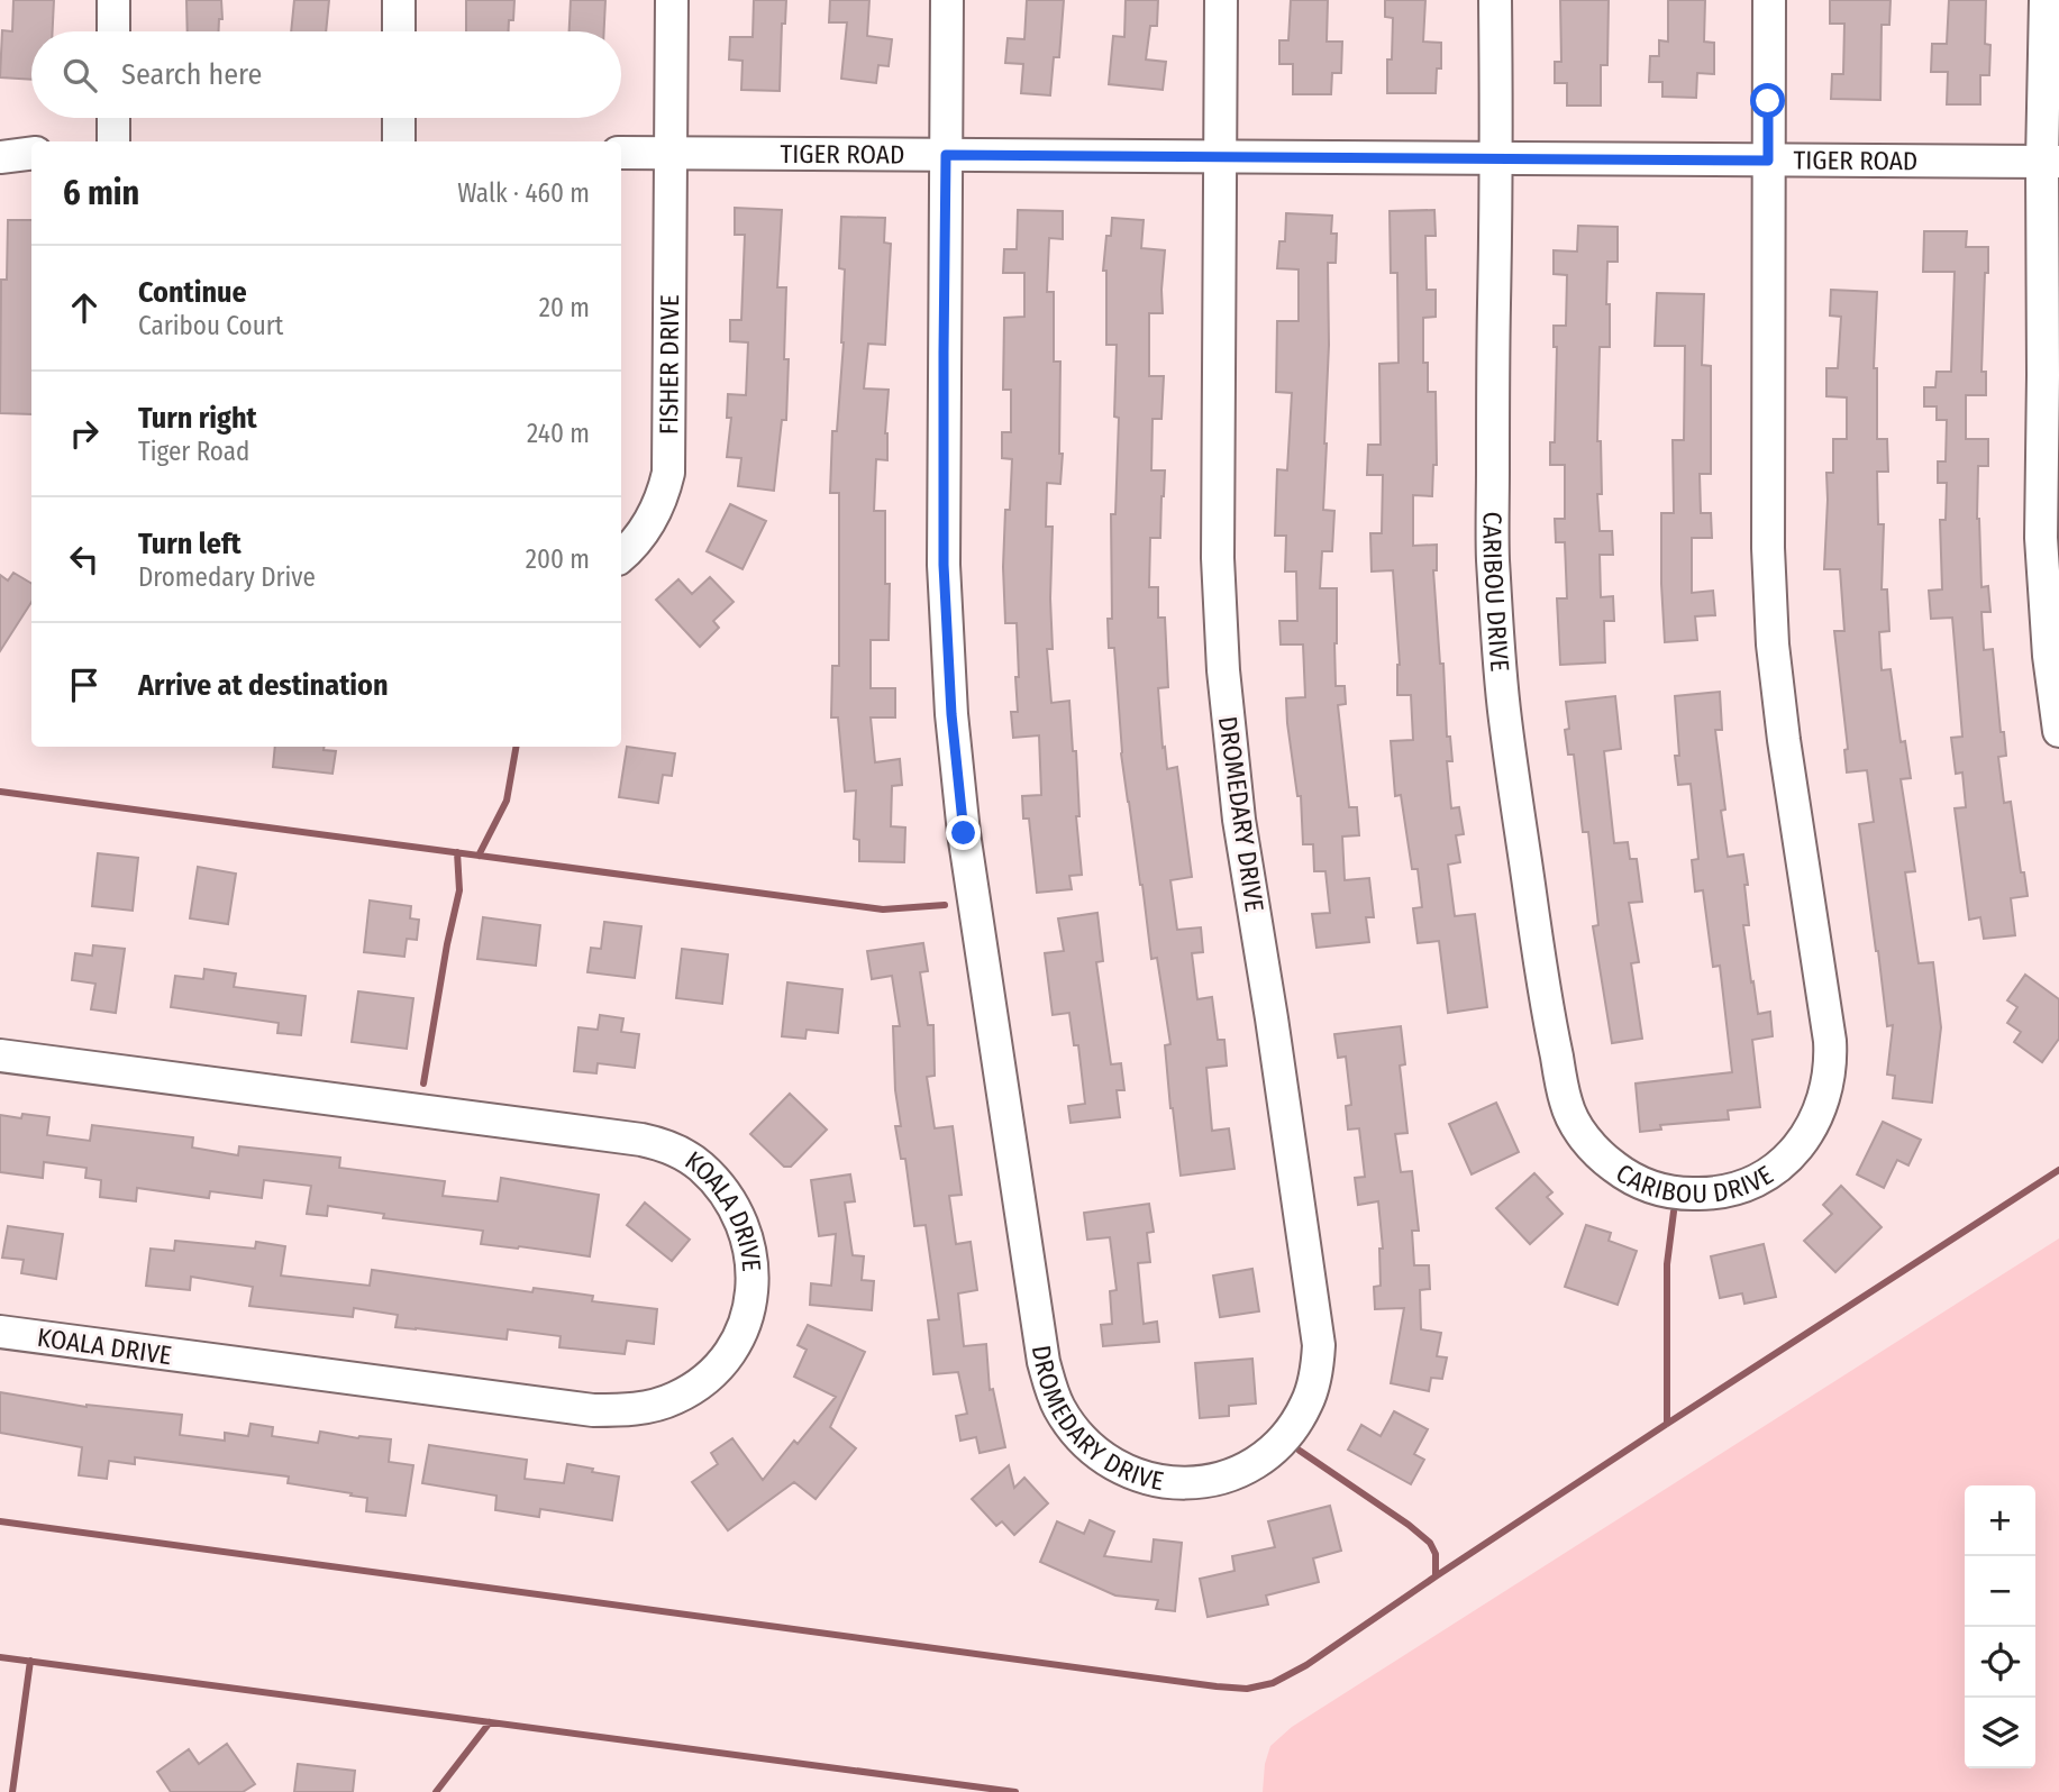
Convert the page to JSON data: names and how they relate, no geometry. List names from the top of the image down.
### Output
{
  "streets": {
    "street": [
      "TIGER ROAD",
      "FISHER DRIVE",
      "CARIBOU DRIVE",
      "DROMEDARY DRIVE",
      "KOALA DRIVE"
    ]
  },
  "crossings": [
    ["TIGER ROAD", "FISHER DRIVE"],
    ["TIGER ROAD", "CARIBOU DRIVE"],
    ["TIGER ROAD", "DROMEDARY DRIVE"]
  ],
  "page": {
    "search": "Search here",
    "heading": ["6 min", "Walk · 460 m"],
    "list": [
      ["Continue", "Caribou Court", "20 m"],
      ["Turn right", "Tiger Road", "240 m"],
      ["Turn left", "Dromedary Drive", "200 m"],
      "Arrive at destination"
    ],
    "map_buttons": ["+", "−"]
  }
}
